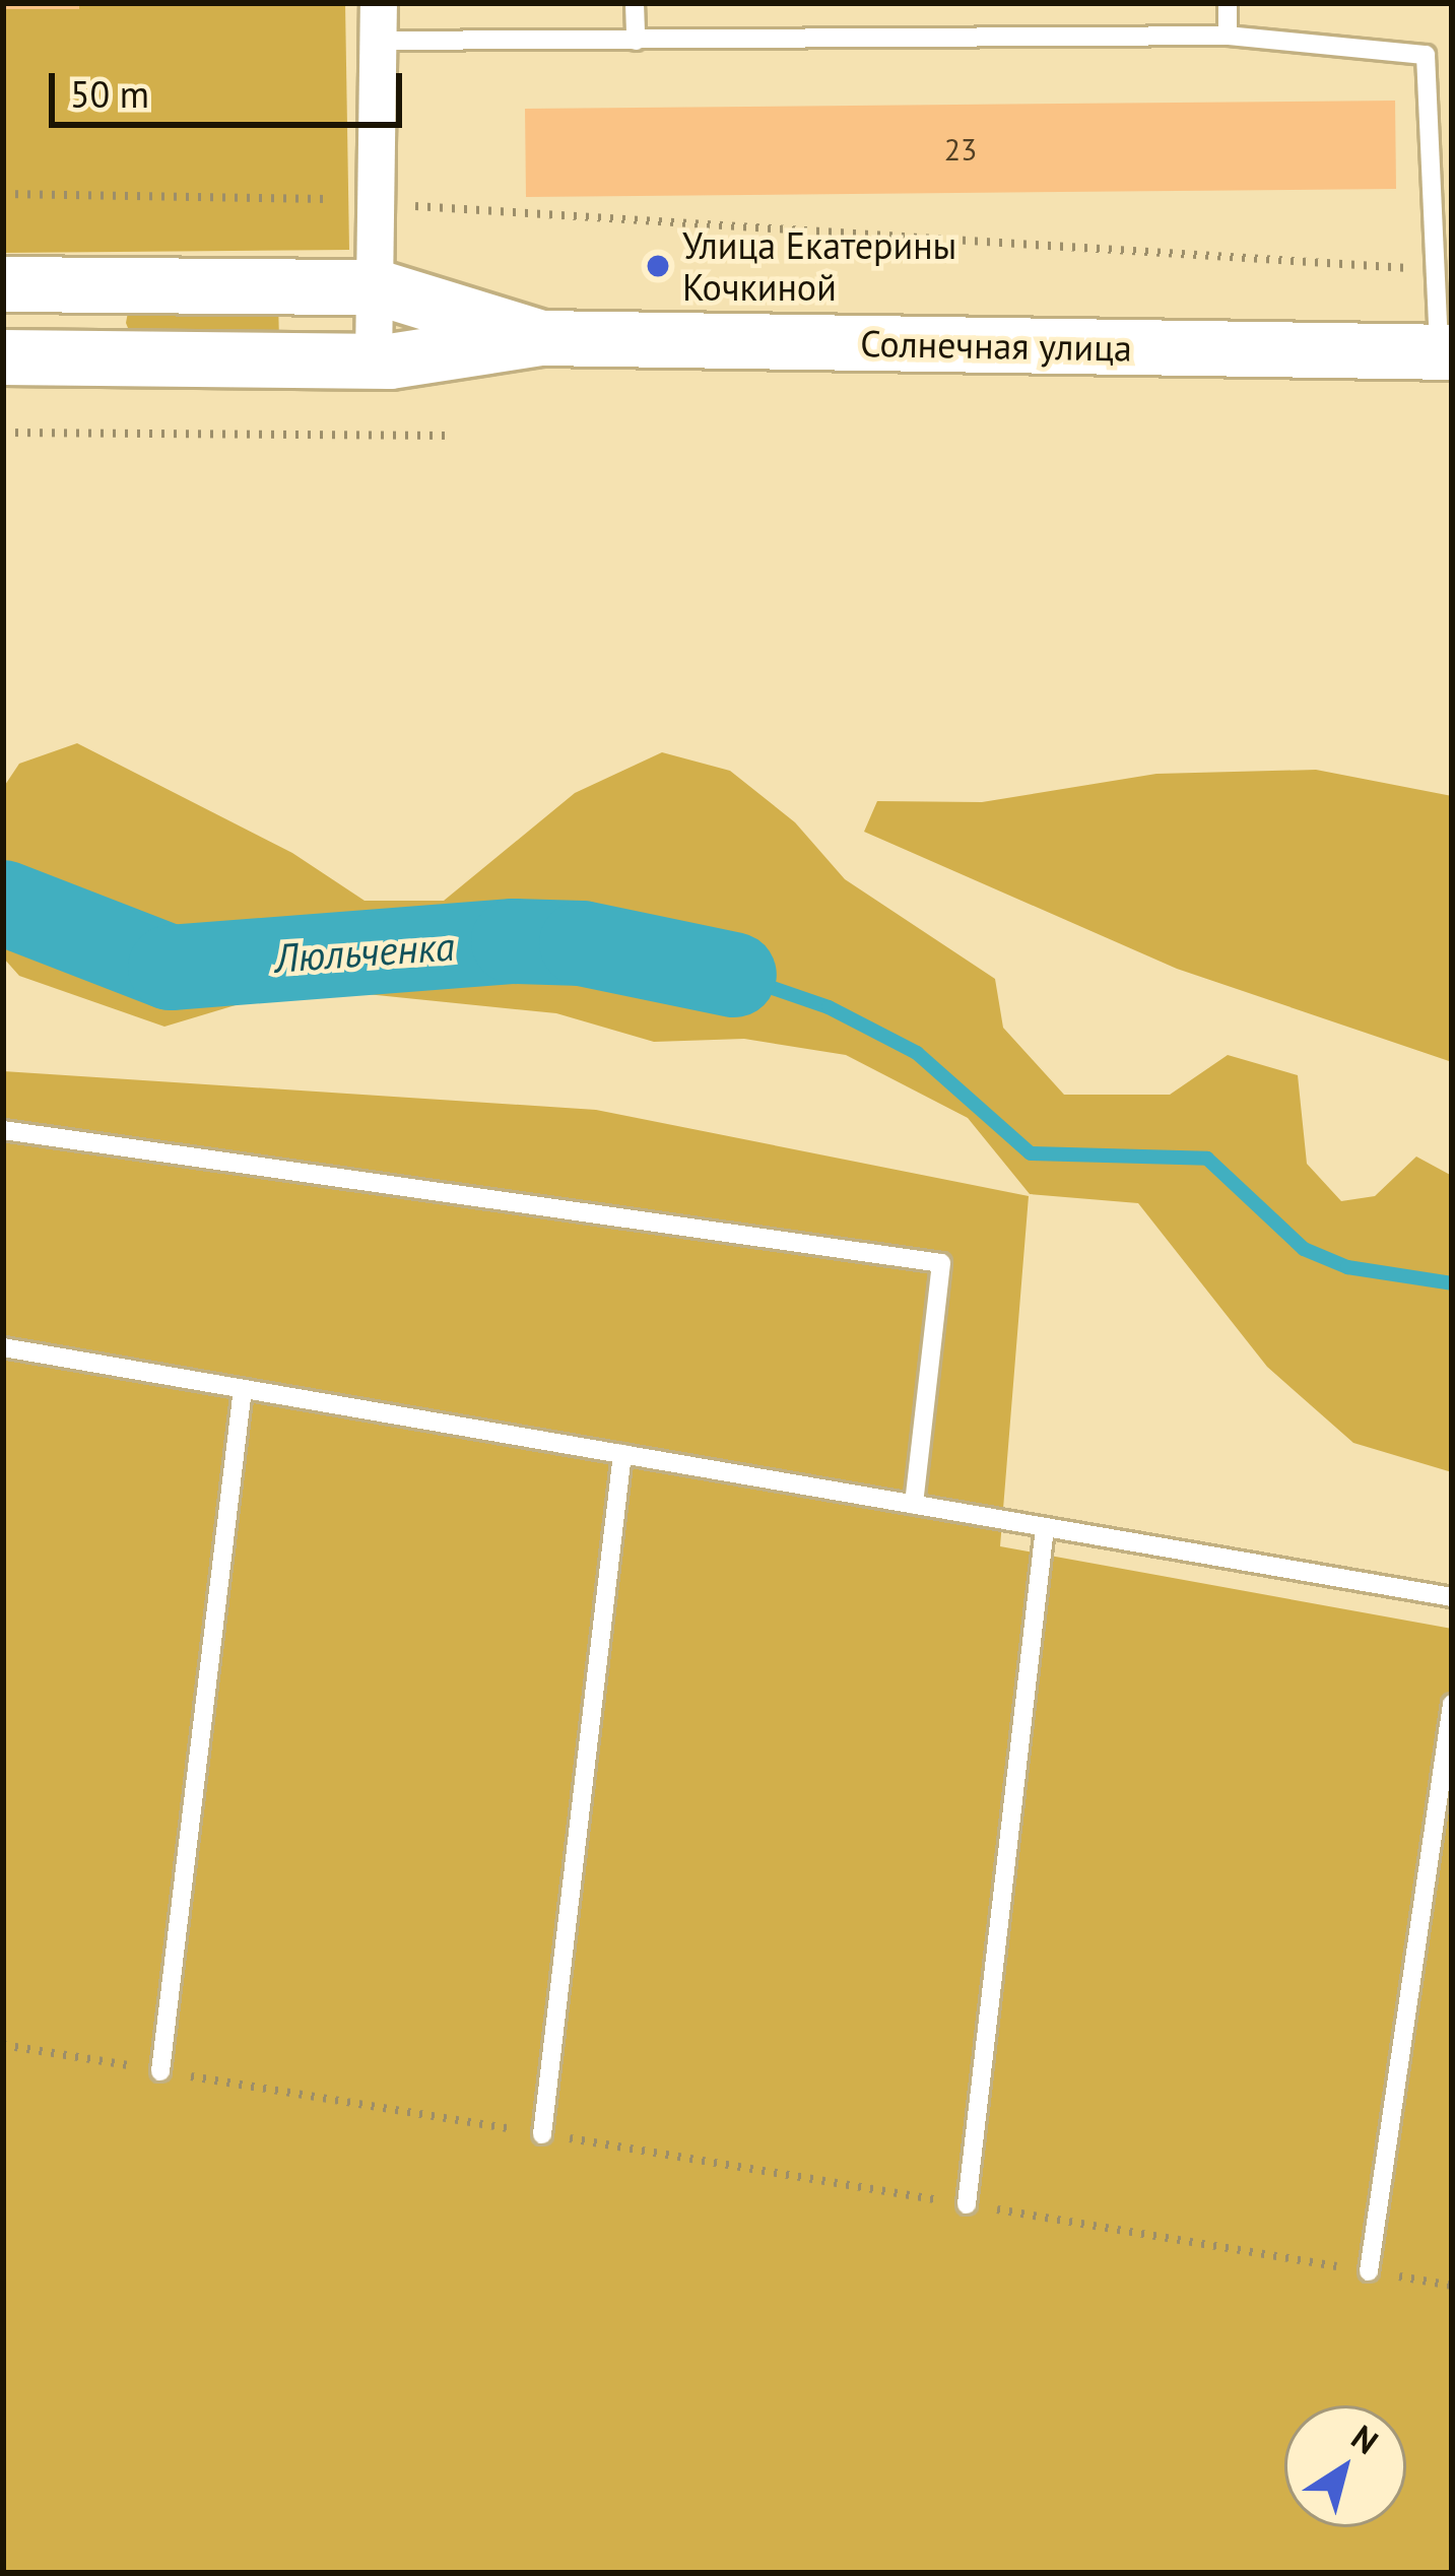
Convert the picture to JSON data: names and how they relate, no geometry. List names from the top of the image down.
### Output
{
  "streets": {
    "main road": ["Солнечная улица"]
  },
  "water": ["Люльченка"],
  "places": ["Улица Екатерины Кочкиной"],
  "house_numbers": ["23"],
  "scale_bar": "50 m",
  "north": "top right"
}
